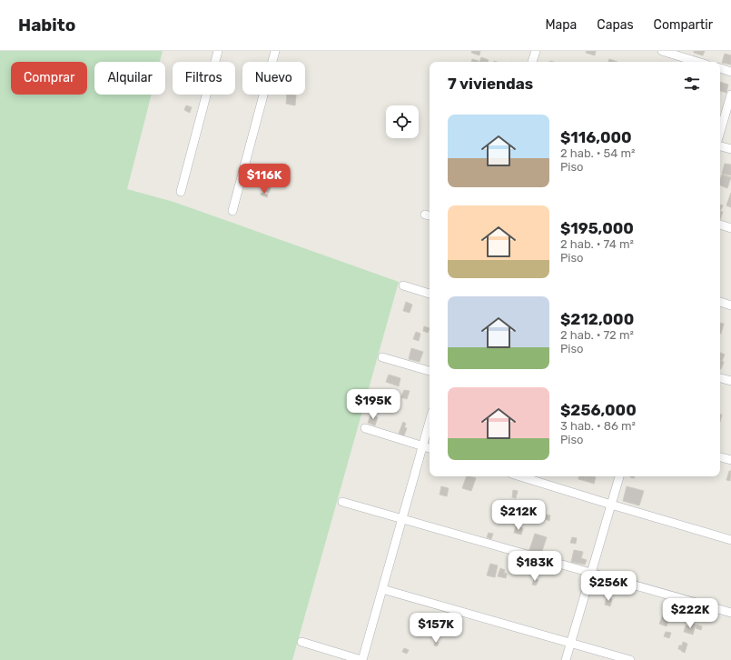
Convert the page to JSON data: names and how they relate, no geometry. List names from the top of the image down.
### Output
{
  "page": {
    "header": "Habito",
    "nav": ["Mapa", "Capas", "Compartir"],
    "chip": [
      "Comprar",
      "Alquilar",
      "Filtros",
      "Nuevo"
    ],
    "heading": "7 viviendas",
    "list": [
      {
        "name": "$116,000",
        "note": "2 hab. · 54 m² · Piso"
      },
      {
        "name": "$195,000",
        "note": "2 hab. · 74 m² · Piso"
      },
      {
        "name": "$212,000",
        "note": "2 hab. · 72 m² · Piso"
      },
      {
        "name": "$256,000",
        "note": "3 hab. · 86 m² · Piso"
      }
    ],
    "price": [
      "$116K",
      "$195K",
      "$212K",
      "$183K",
      "$256K",
      "$222K",
      "$157K"
    ]
  }
}
